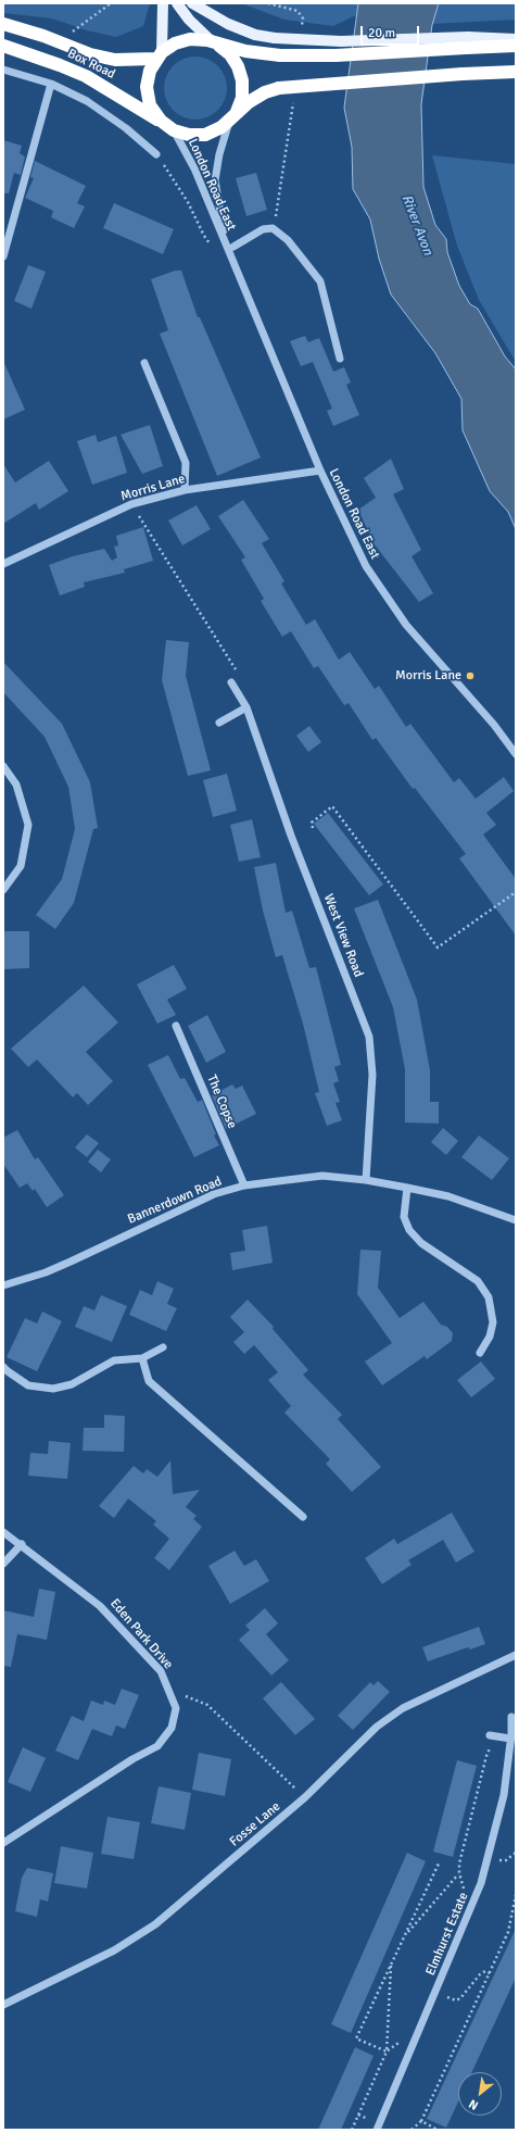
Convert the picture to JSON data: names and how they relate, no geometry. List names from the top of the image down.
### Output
{
  "streets": {
    "highway": ["Box Road"],
    "street": [
      "London Road East",
      "Morris Lane",
      "West View Road",
      "The Copse",
      "Bannerdown Road",
      "Eden Park Drive",
      "Fosse Lane",
      "Elmhurst Estate"
    ]
  },
  "crossings": [
    ["Box Road", "London Road East"],
    ["London Road East", "Morris Lane"],
    ["West View Road", "Bannerdown Road"],
    ["The Copse", "Bannerdown Road"]
  ],
  "water": ["River Avon"],
  "places": ["Morris Lane"],
  "scale_bar": "20 m",
  "north": "bottom left"
}
